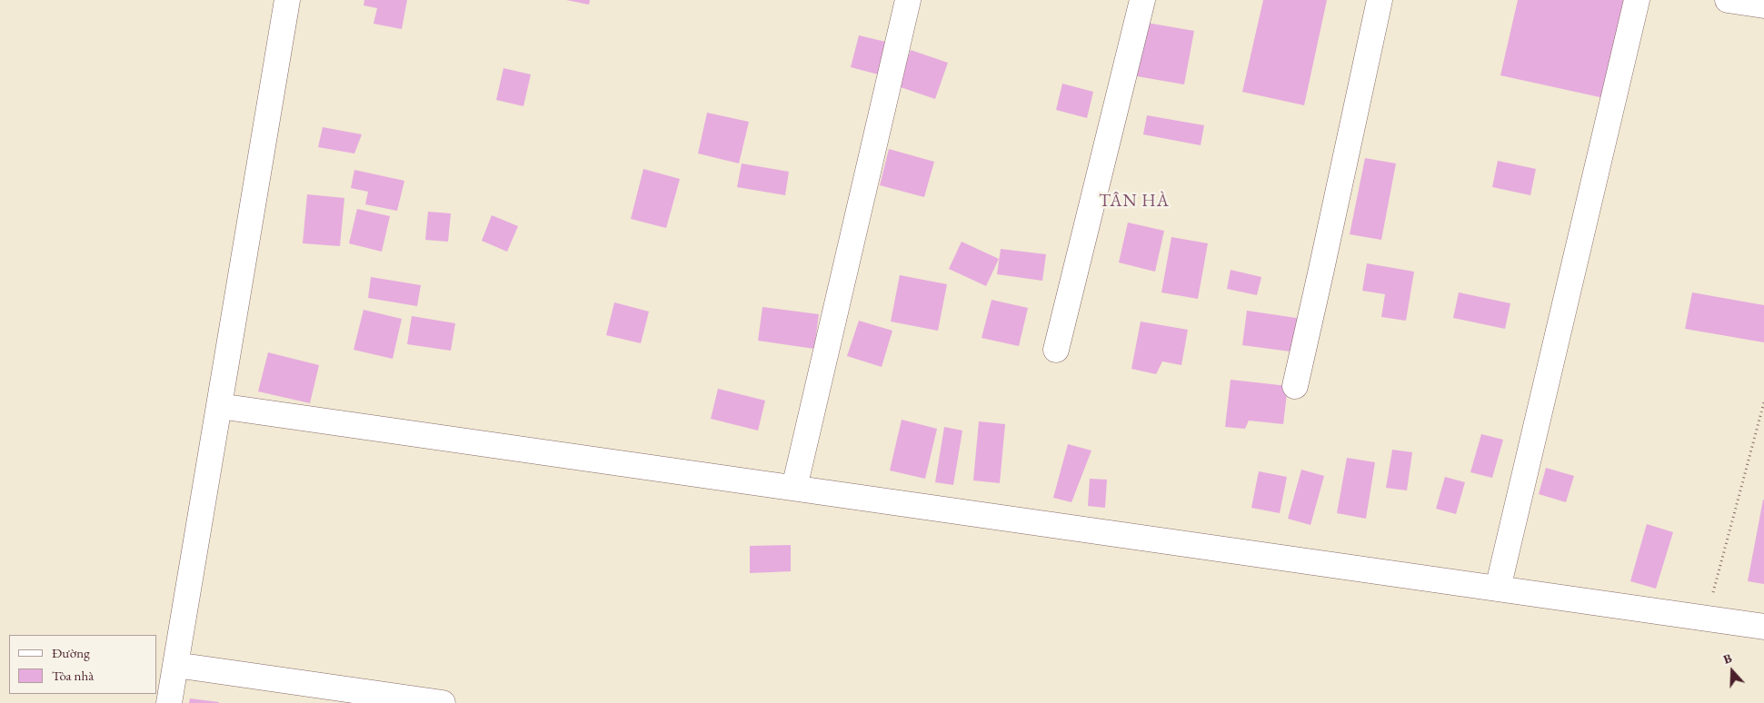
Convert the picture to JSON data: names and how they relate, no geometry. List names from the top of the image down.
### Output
{
  "districts": ["TÂN HÀ"],
  "legend": ["Đường", "Tòa nhà"],
  "north": "top"
}
